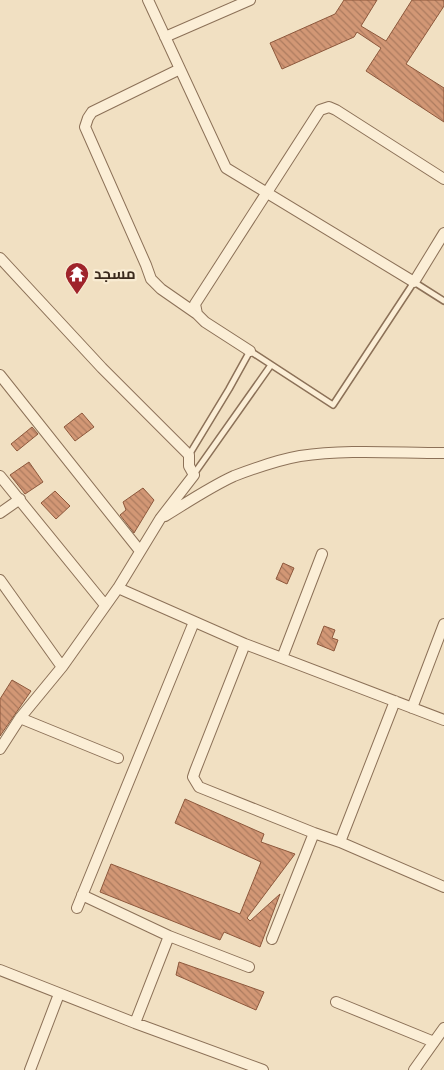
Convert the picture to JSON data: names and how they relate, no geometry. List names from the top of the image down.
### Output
{
  "places": {
    "temple": ["مسجد"]
  }
}
